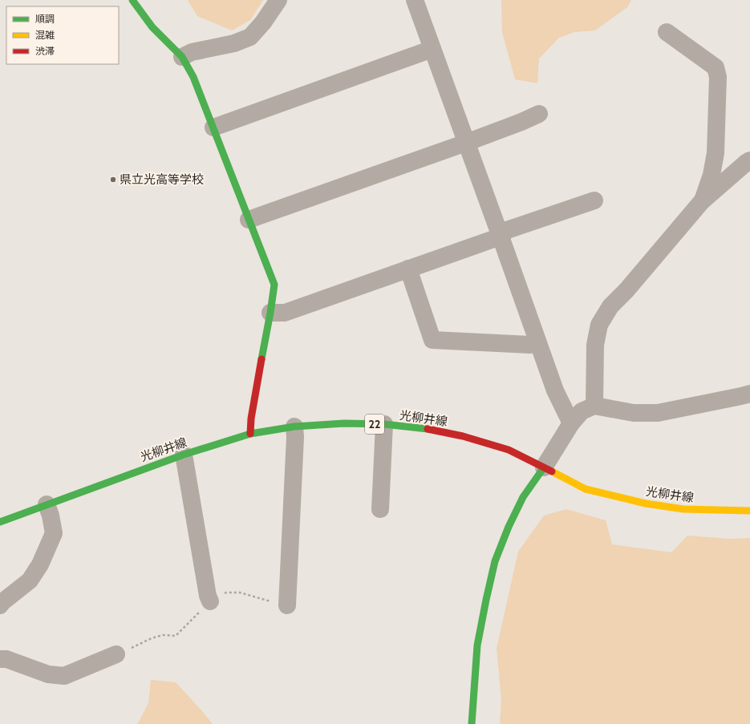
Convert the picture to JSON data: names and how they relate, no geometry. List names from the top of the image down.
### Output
{
  "streets": {
    "main road": ["光柳井線", "22"]
  },
  "places": ["県立光高等学校"],
  "legend": ["順調", "混雑", "渋滞"]
}
